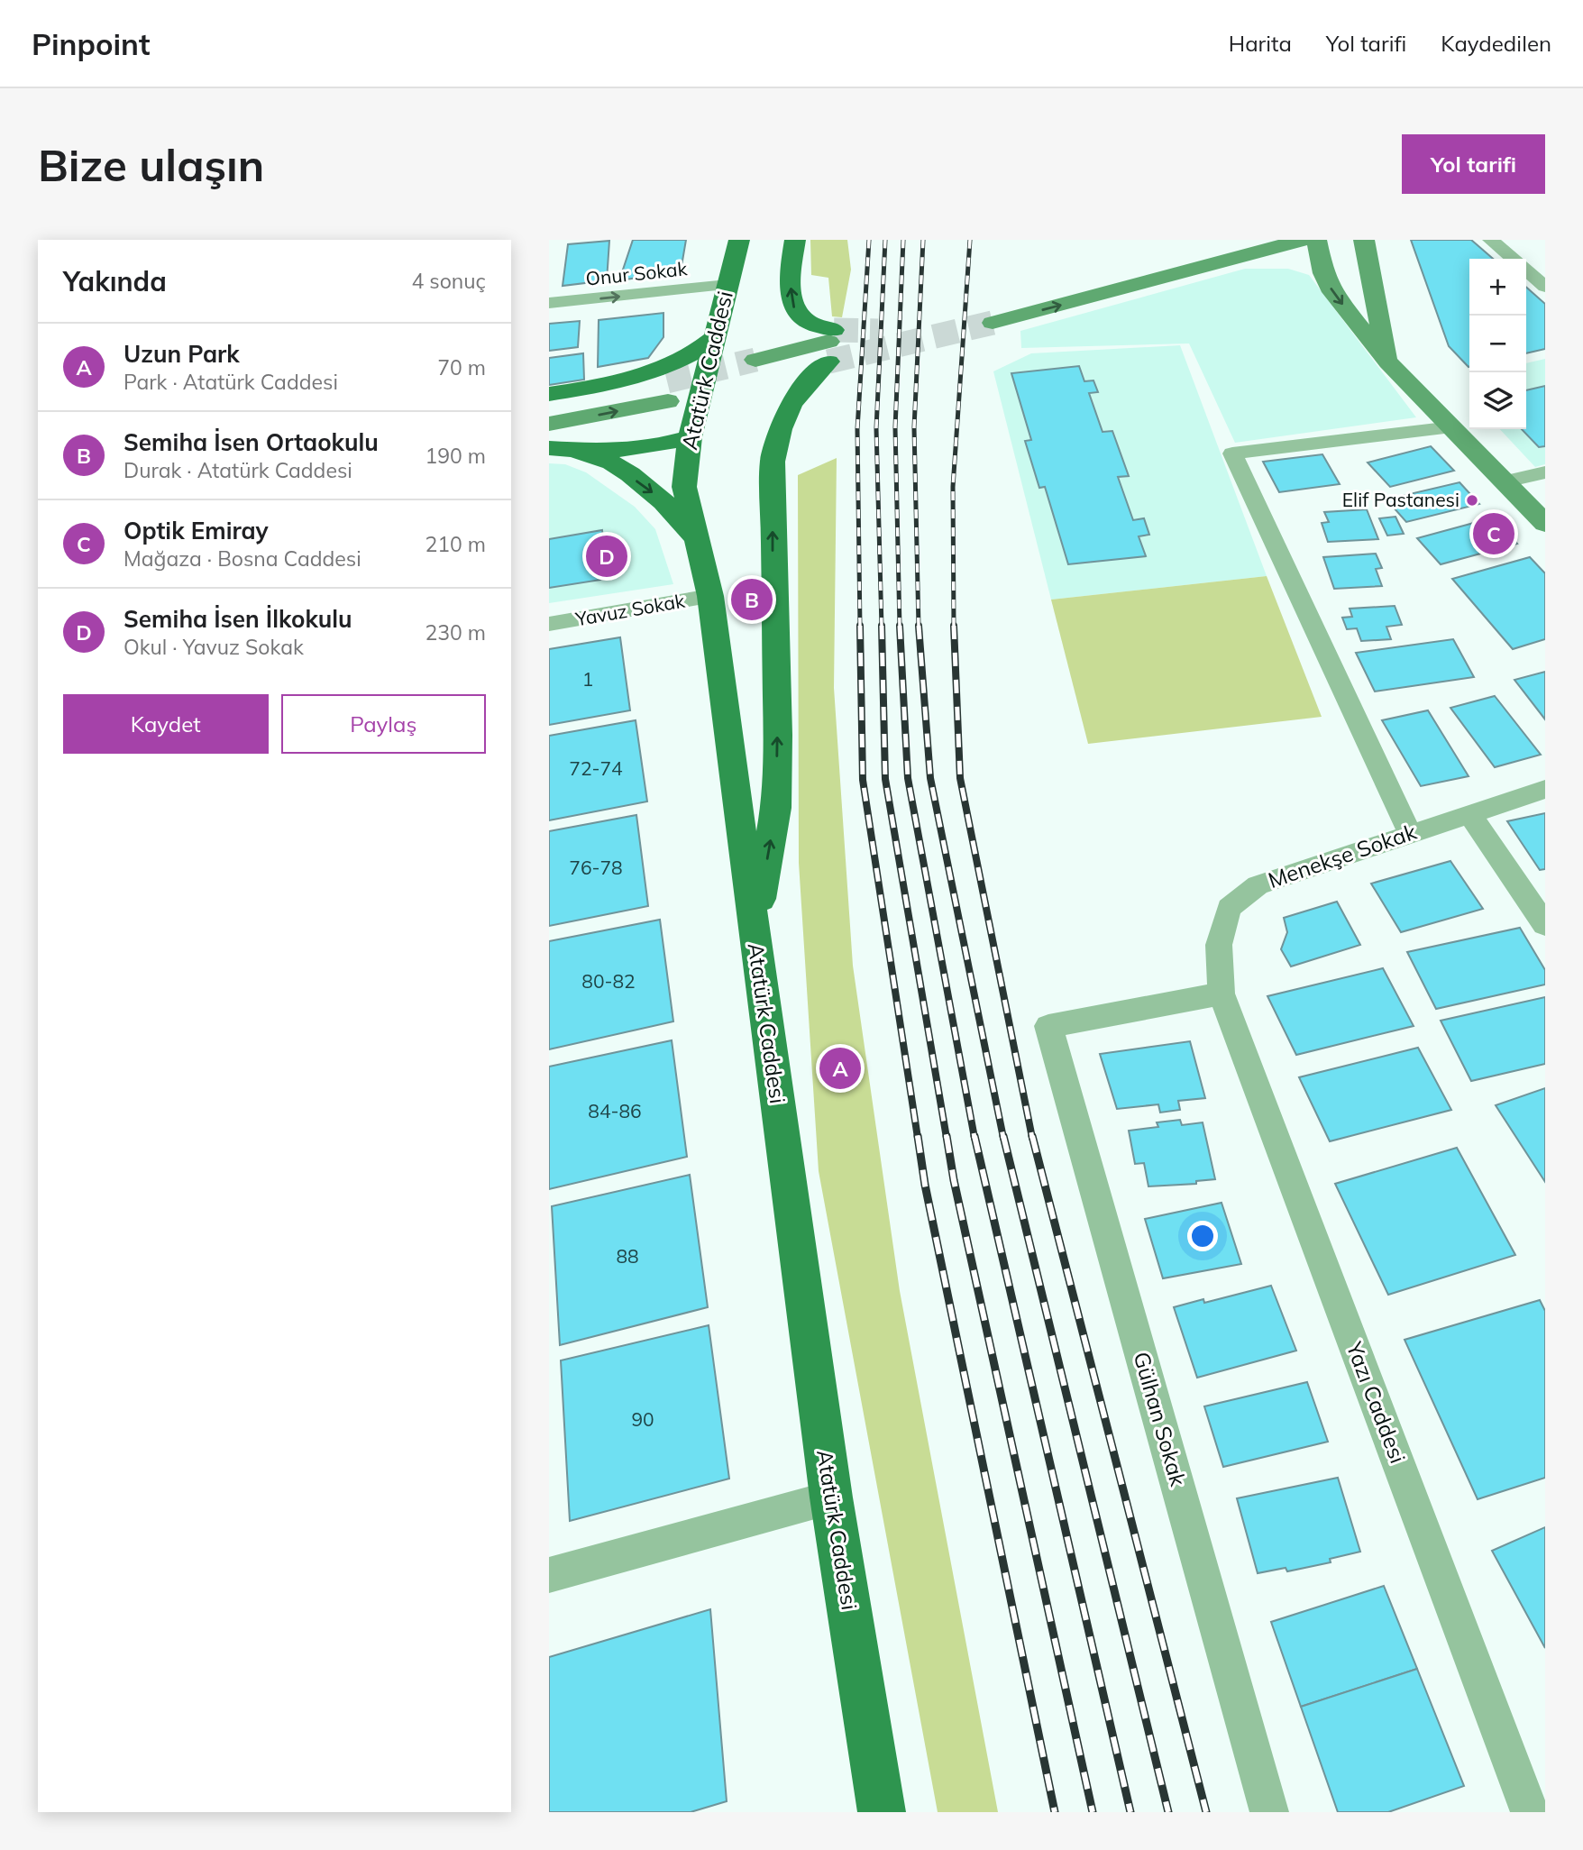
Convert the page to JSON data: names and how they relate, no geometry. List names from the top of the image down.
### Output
{
  "streets": {
    "main road": ["Atatürk Caddesi"],
    "street": [
      "Onur Sokak",
      "Yavuz Sokak",
      "Menekşe Sokak",
      "Yazı Caddesi",
      "Gülhan Sokak"
    ]
  },
  "crossings": [
    ["Onur Sokak", "Atatürk Caddesi"],
    ["Atatürk Caddesi", "Yavuz Sokak"],
    ["Menekşe Sokak", "Yazı Caddesi"],
    ["Menekşe Sokak", "Gülhan Sokak"],
    ["Yazı Caddesi", "Gülhan Sokak"]
  ],
  "one_way": ["Onur Sokak"],
  "places": ["Elif Pastanesi"],
  "house_numbers": [
    "1",
    "72-74",
    "76-78",
    "80-82",
    "84-86",
    "88",
    "90"
  ],
  "page": {
    "header": "Pinpoint",
    "nav": ["Harita", "Yol tarifi", "Kaydedilen"],
    "buttons": [
      "Yol tarifi",
      ["Kaydet", "Paylaş"]
    ],
    "title": "Bize ulaşın",
    "heading": ["Yakında", "4 sonuç"],
    "map_buttons": ["+", "−"],
    "list": [
      {
        "mark": "A",
        "name": "Uzun Park",
        "note": "Park · Atatürk Caddesi",
        "value": "70 m"
      },
      {
        "mark": "B",
        "name": "Semiha İsen Ortaokulu",
        "note": "Durak · Atatürk Caddesi",
        "value": "190 m"
      },
      {
        "mark": "C",
        "name": "Optik Emiray",
        "note": "Mağaza · Bosna Caddesi",
        "value": "210 m"
      },
      {
        "mark": "D",
        "name": "Semiha İsen İlkokulu",
        "note": "Okul · Yavuz Sokak",
        "value": "230 m"
      }
    ],
    "pins": [
      "C",
      "D",
      "B",
      "A"
    ]
  }
}
